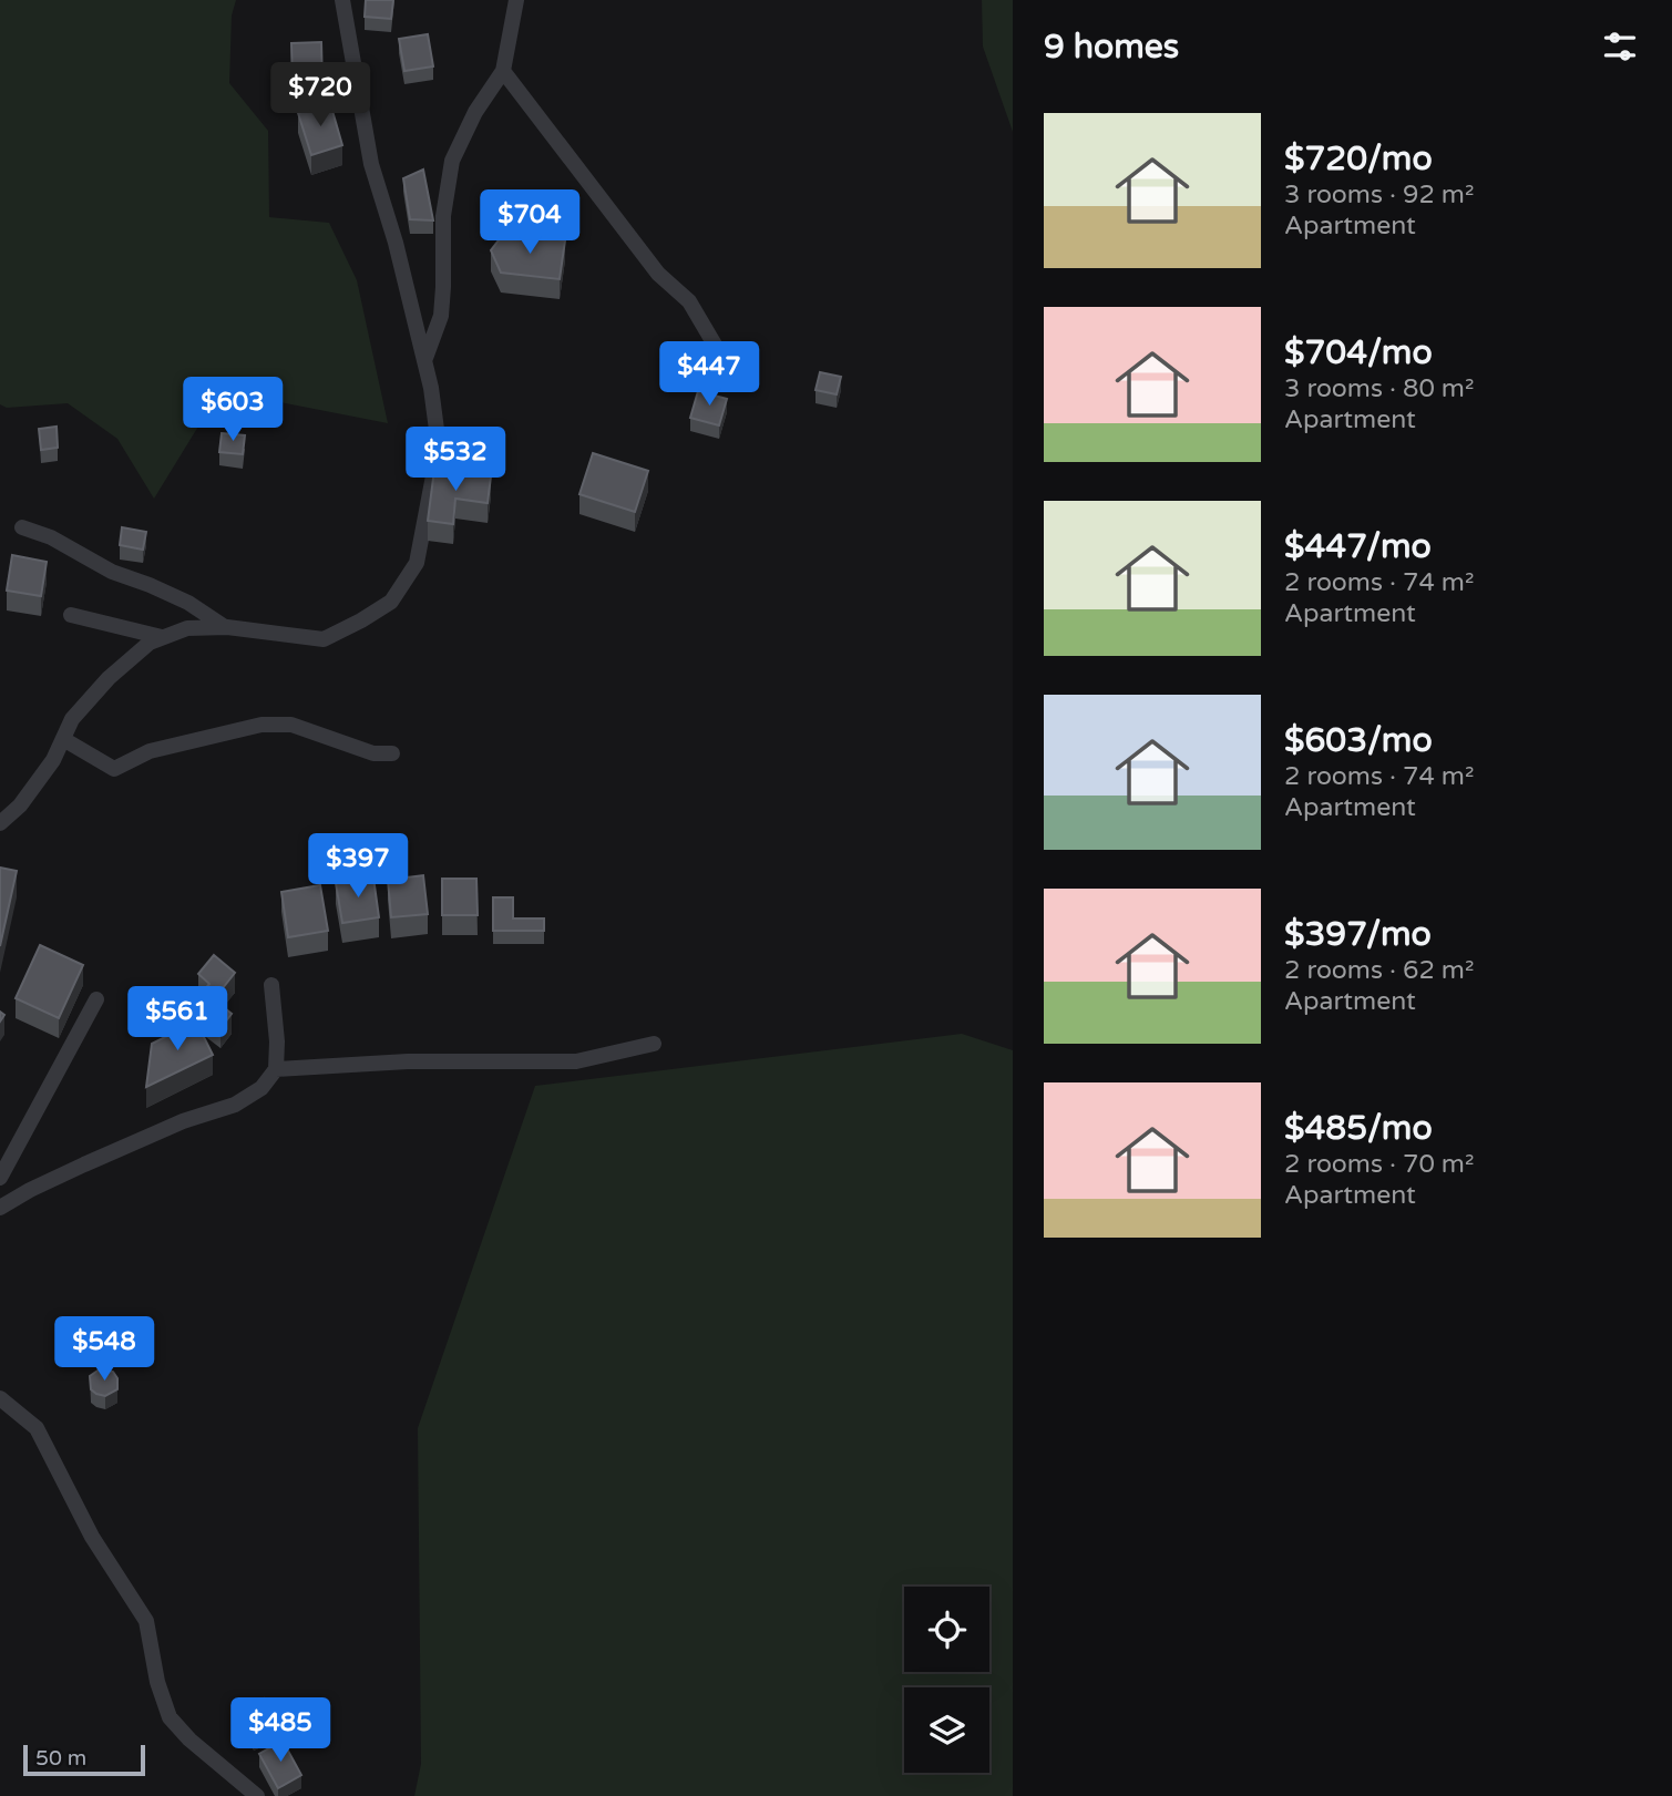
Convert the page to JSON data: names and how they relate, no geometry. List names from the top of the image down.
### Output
{
  "scale_bar": "50 m",
  "page": {
    "heading": "9 homes",
    "price": [
      "$720",
      "$704",
      "$447",
      "$603",
      "$532",
      "$397",
      "$561",
      "$548",
      "$485"
    ],
    "list": [
      {
        "name": "$720/mo",
        "note": "3 rooms · 92 m² · Apartment"
      },
      {
        "name": "$704/mo",
        "note": "3 rooms · 80 m² · Apartment"
      },
      {
        "name": "$447/mo",
        "note": "2 rooms · 74 m² · Apartment"
      },
      {
        "name": "$603/mo",
        "note": "2 rooms · 74 m² · Apartment"
      },
      {
        "name": "$397/mo",
        "note": "2 rooms · 62 m² · Apartment"
      },
      {
        "name": "$485/mo",
        "note": "2 rooms · 70 m² · Apartment"
      }
    ],
    "scale": "50 m"
  }
}
